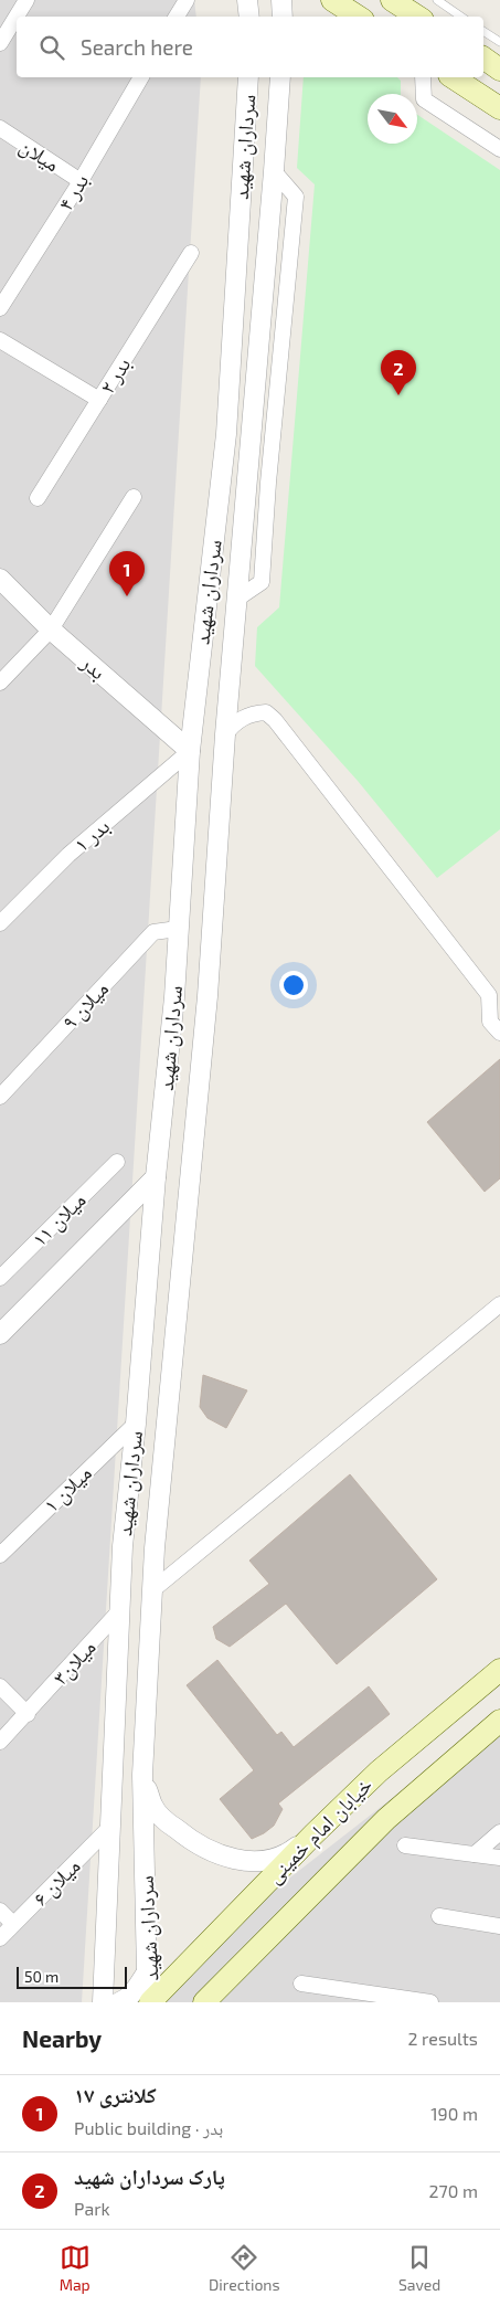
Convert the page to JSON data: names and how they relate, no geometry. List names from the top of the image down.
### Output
{
  "streets": {
    "main road": ["خیابان امام خمینی"],
    "street": [
      "سرداران شهید",
      "میلان",
      "بدر ۴",
      "بدر ۲",
      "بدر",
      "بدر ۱",
      "میلان ۹",
      "میلان ۱۱",
      "میلان ۱",
      "میلان۳",
      "میلان ۶"
    ]
  },
  "crossings": [
    ["سرداران شهید", "بدر"],
    ["سرداران شهید", "بدر ۱"],
    ["سرداران شهید", "میلان ۹"],
    ["سرداران شهید", "میلان ۱"],
    ["سرداران شهید", "میلان۳"],
    ["سرداران شهید", "خیابان امام خمینی"],
    ["سرداران شهید", "میلان ۶"],
    ["میلان", "بدر ۴"],
    ["بدر", "بدر ۱"]
  ],
  "scale_bar": "50 m",
  "north": "bottom right",
  "page": {
    "search": "Search here",
    "pins": ["2", "1"],
    "scale": "50 m",
    "heading": ["Nearby", "2 results"],
    "list": [
      {
        "mark": "1",
        "name": "کلانتری ۱۷",
        "note": "Public building · بدر",
        "value": "190 m"
      },
      {
        "mark": "2",
        "name": "پارک سرداران شهید",
        "note": "Park",
        "value": "270 m"
      }
    ],
    "nav": ["Map", "Directions", "Saved"]
  }
}
